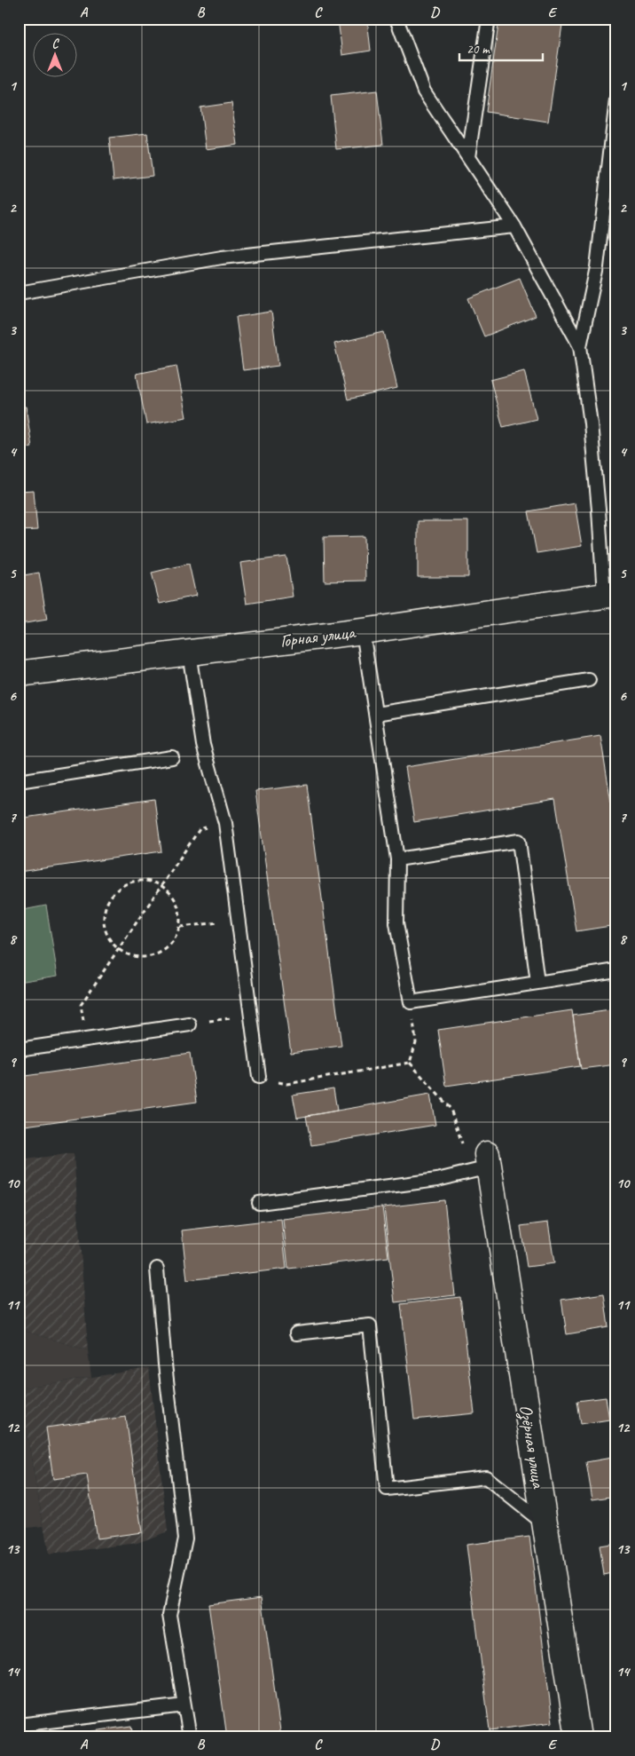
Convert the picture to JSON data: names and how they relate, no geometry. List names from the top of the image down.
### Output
{
  "streets": {
    "street": ["Горная улица", "Озёрная улица"]
  },
  "scale_bar": "20 m",
  "north": "top",
  "grid": {
    "columns": [
      "A",
      "B",
      "C",
      "D",
      "E"
    ],
    "rows": [
      "1",
      "2",
      "3",
      "4",
      "5",
      "6",
      "7",
      "8",
      "9",
      "10",
      "11",
      "12",
      "13",
      "14"
    ]
  }
}
